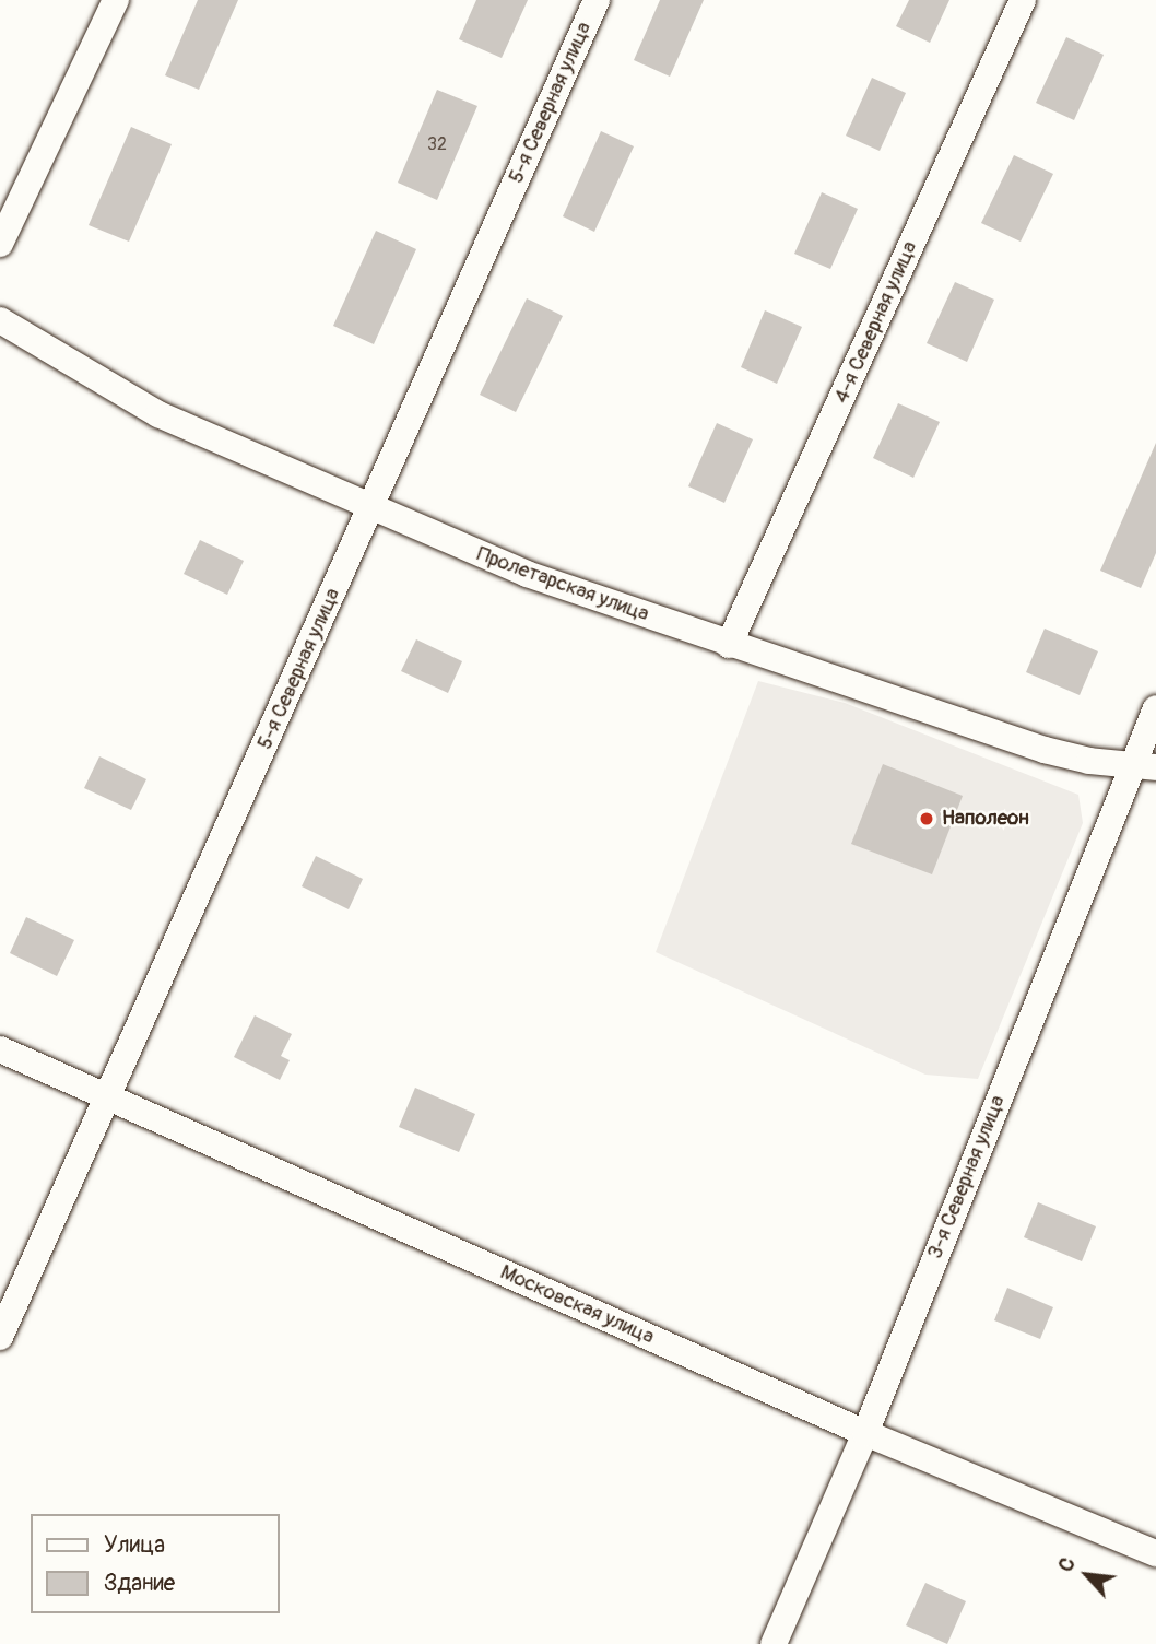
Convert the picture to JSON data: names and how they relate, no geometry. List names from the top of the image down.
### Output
{
  "streets": {
    "street": [
      "5-я Северная улица",
      "4-я Северная улица",
      "Пролетарская улица",
      "3-я Северная улица",
      "Московская улица"
    ]
  },
  "crossings": [
    ["5-я Северная улица", "Пролетарская улица"],
    ["5-я Северная улица", "Московская улица"],
    ["4-я Северная улица", "Пролетарская улица"],
    ["Пролетарская улица", "3-я Северная улица"],
    ["3-я Северная улица", "Московская улица"]
  ],
  "places": ["Наполеон"],
  "house_numbers": ["32"],
  "legend": ["Улица", "Здание"],
  "north": "top left"
}
